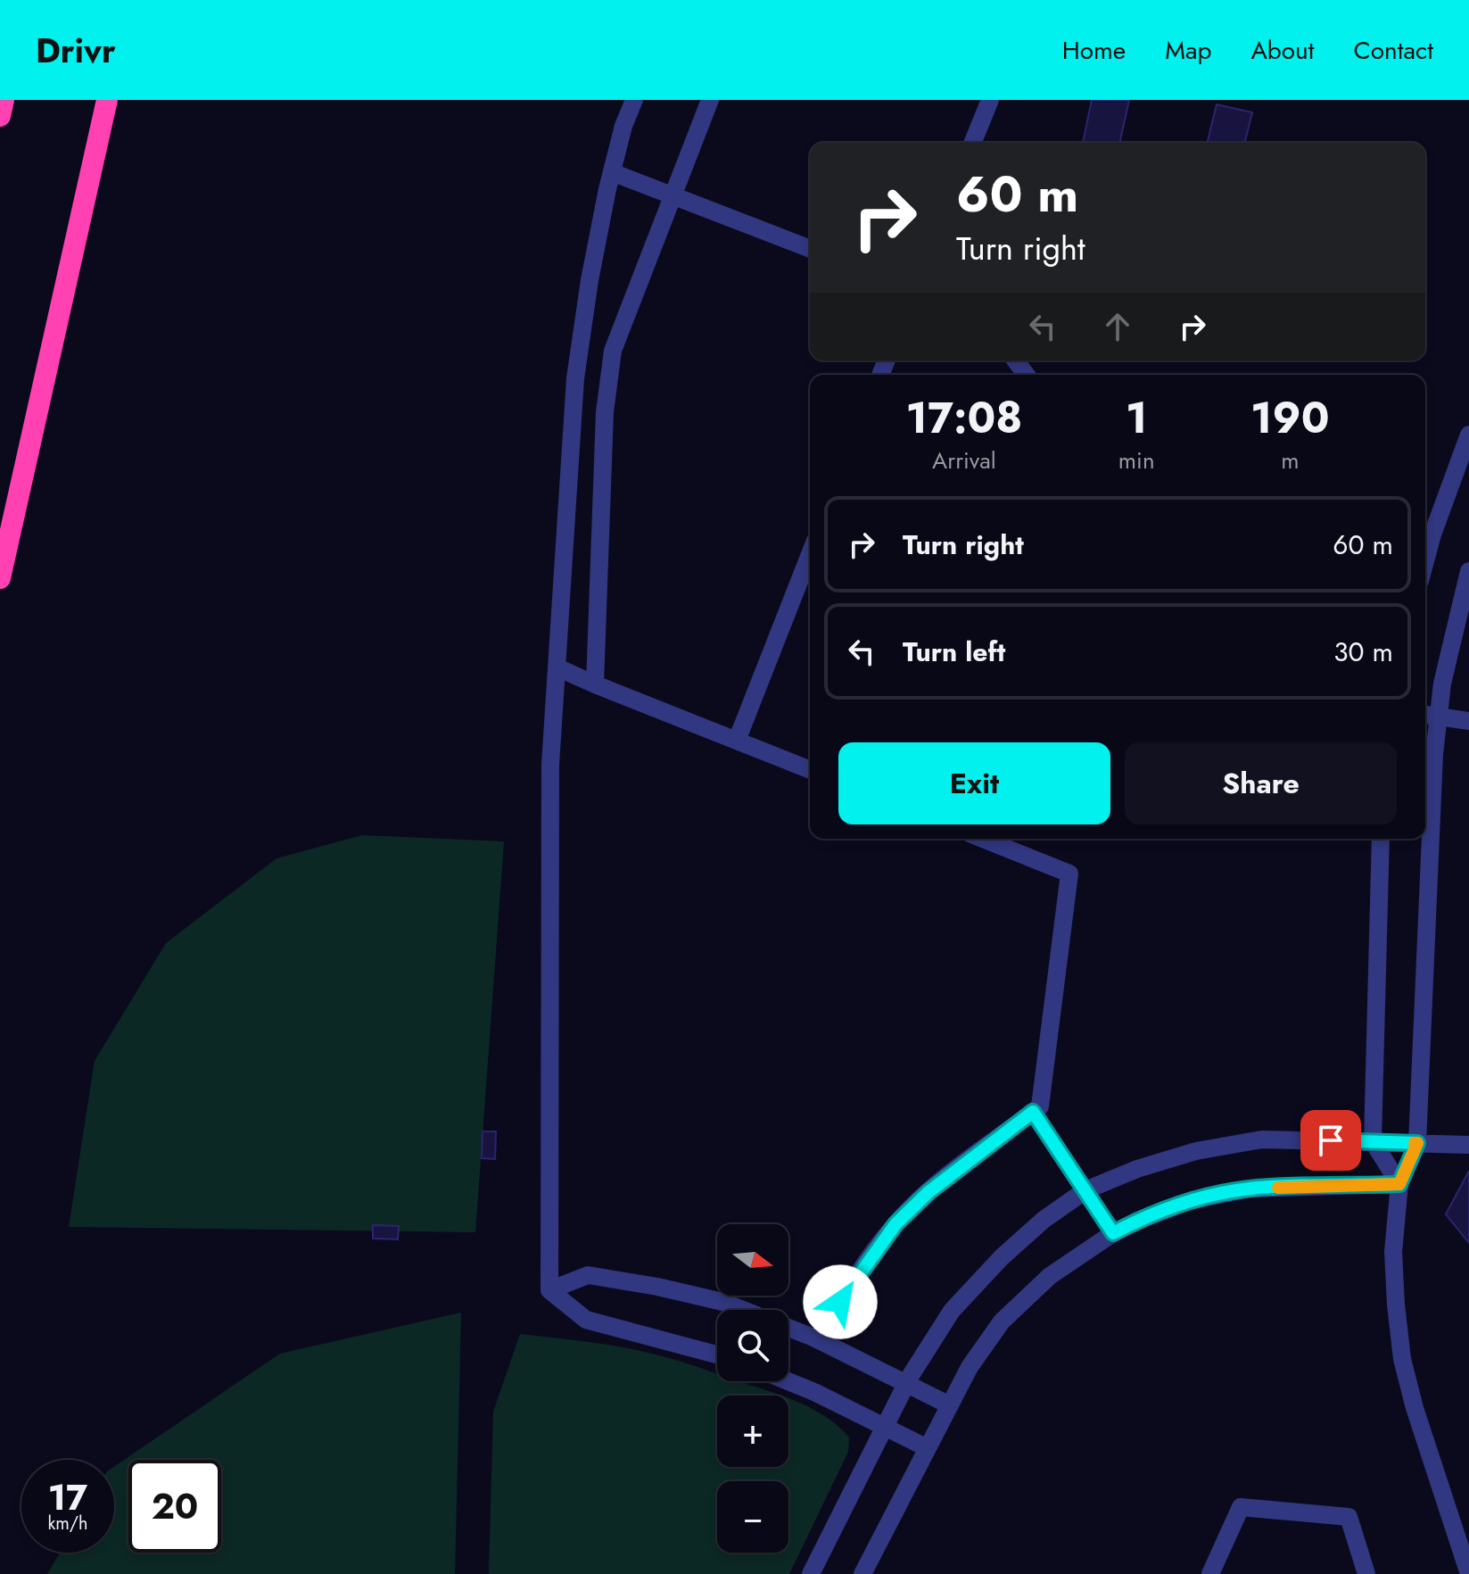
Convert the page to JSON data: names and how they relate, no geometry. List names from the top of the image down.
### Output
{
  "north": "right",
  "page": {
    "header": "Drivr",
    "nav": [
      "Home",
      "Map",
      "About",
      "Contact"
    ],
    "turn": ["60 m", "Turn right"],
    "eta": [
      "17:08",
      "Arrival",
      "1",
      "min",
      "190",
      "m"
    ],
    "list": [
      {
        "name": "Turn right",
        "value": "60 m"
      },
      {
        "name": "Turn left",
        "value": "30 m"
      }
    ],
    "buttons": ["Exit", "Share"],
    "map_buttons": ["+", "−"],
    "speed": "17 km/h",
    "limit": "20"
  }
}
